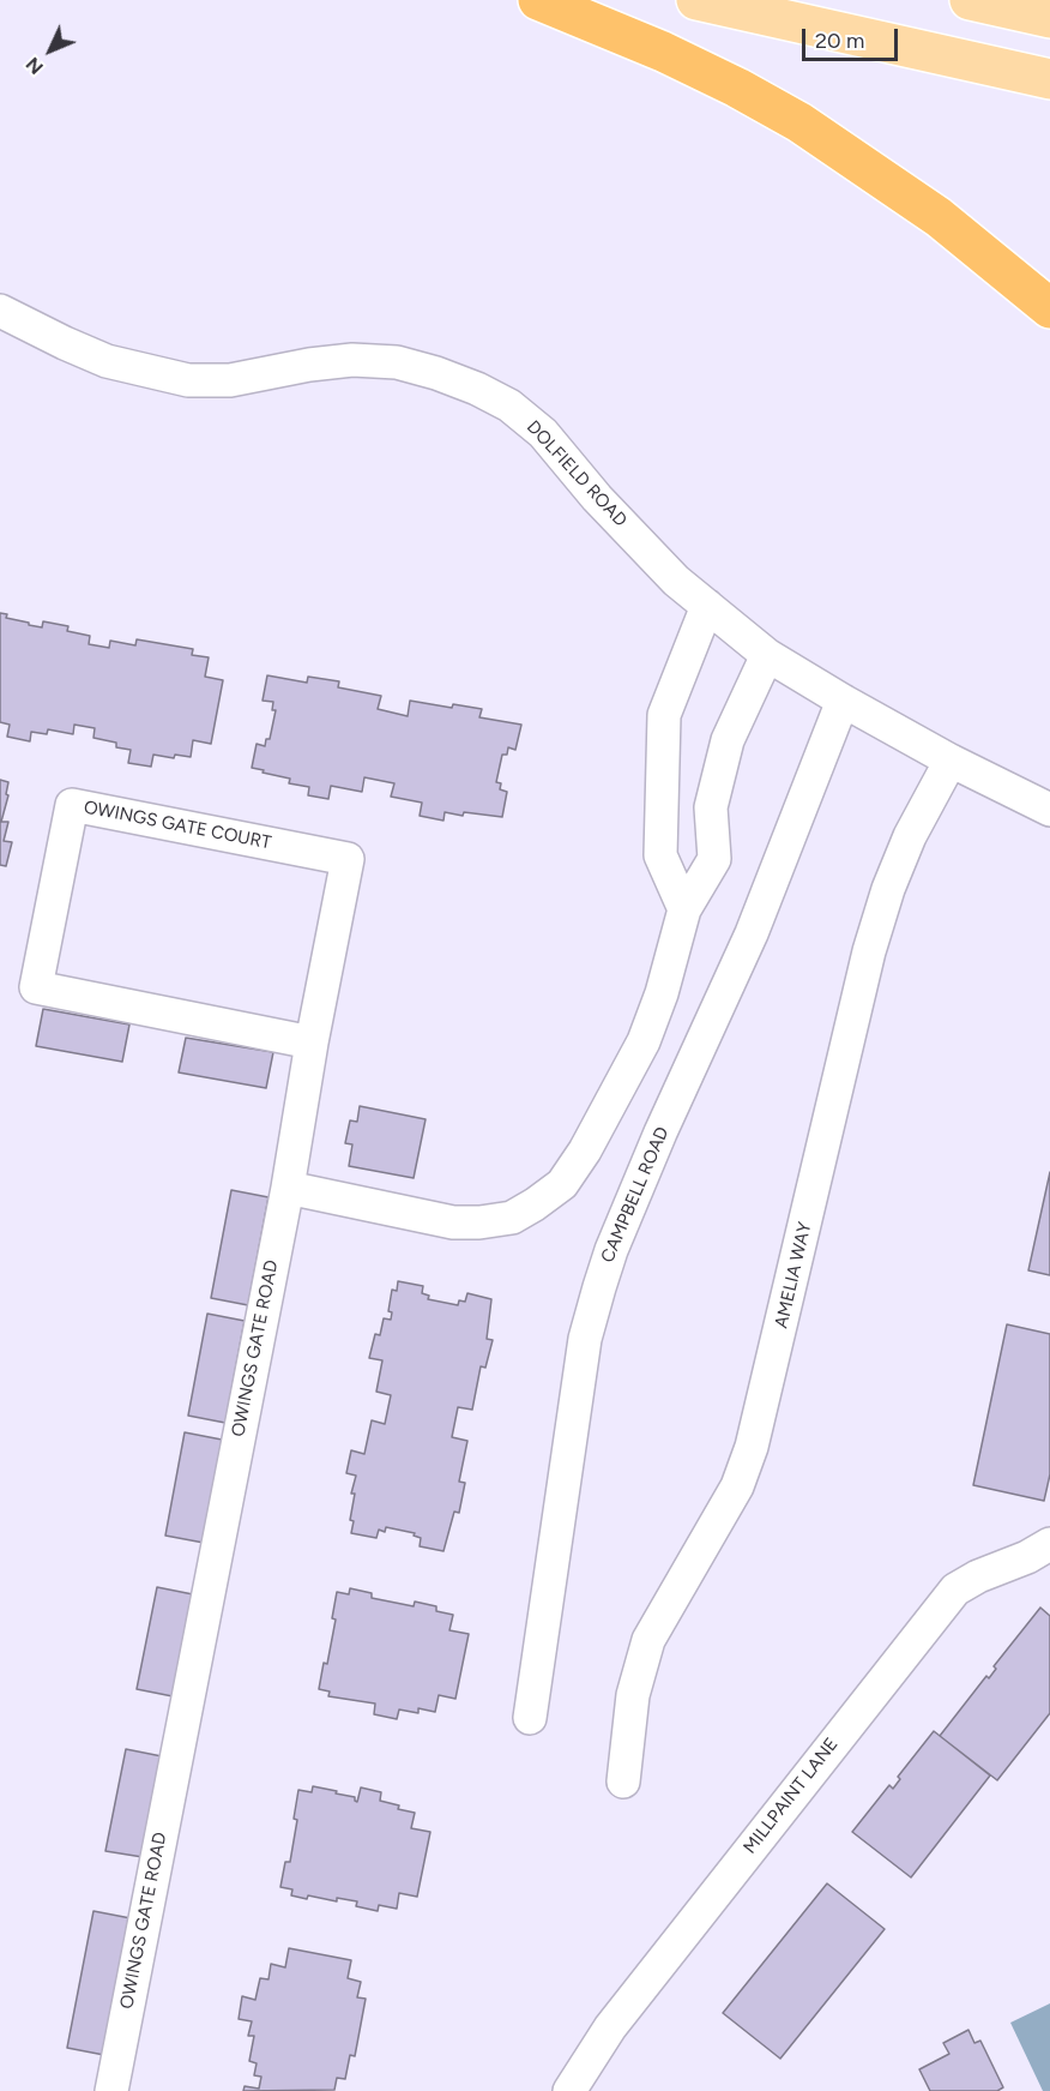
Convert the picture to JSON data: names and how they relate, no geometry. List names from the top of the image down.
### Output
{
  "streets": {
    "street": [
      "DOLFIELD ROAD",
      "OWINGS GATE COURT",
      "CAMPBELL ROAD",
      "AMELIA WAY",
      "OWINGS GATE ROAD",
      "MILLPAINT LANE"
    ]
  },
  "crossings": [
    ["DOLFIELD ROAD", "CAMPBELL ROAD"],
    ["DOLFIELD ROAD", "AMELIA WAY"],
    ["OWINGS GATE COURT", "OWINGS GATE ROAD"]
  ],
  "scale_bar": "20 m",
  "north": "bottom left"
}
